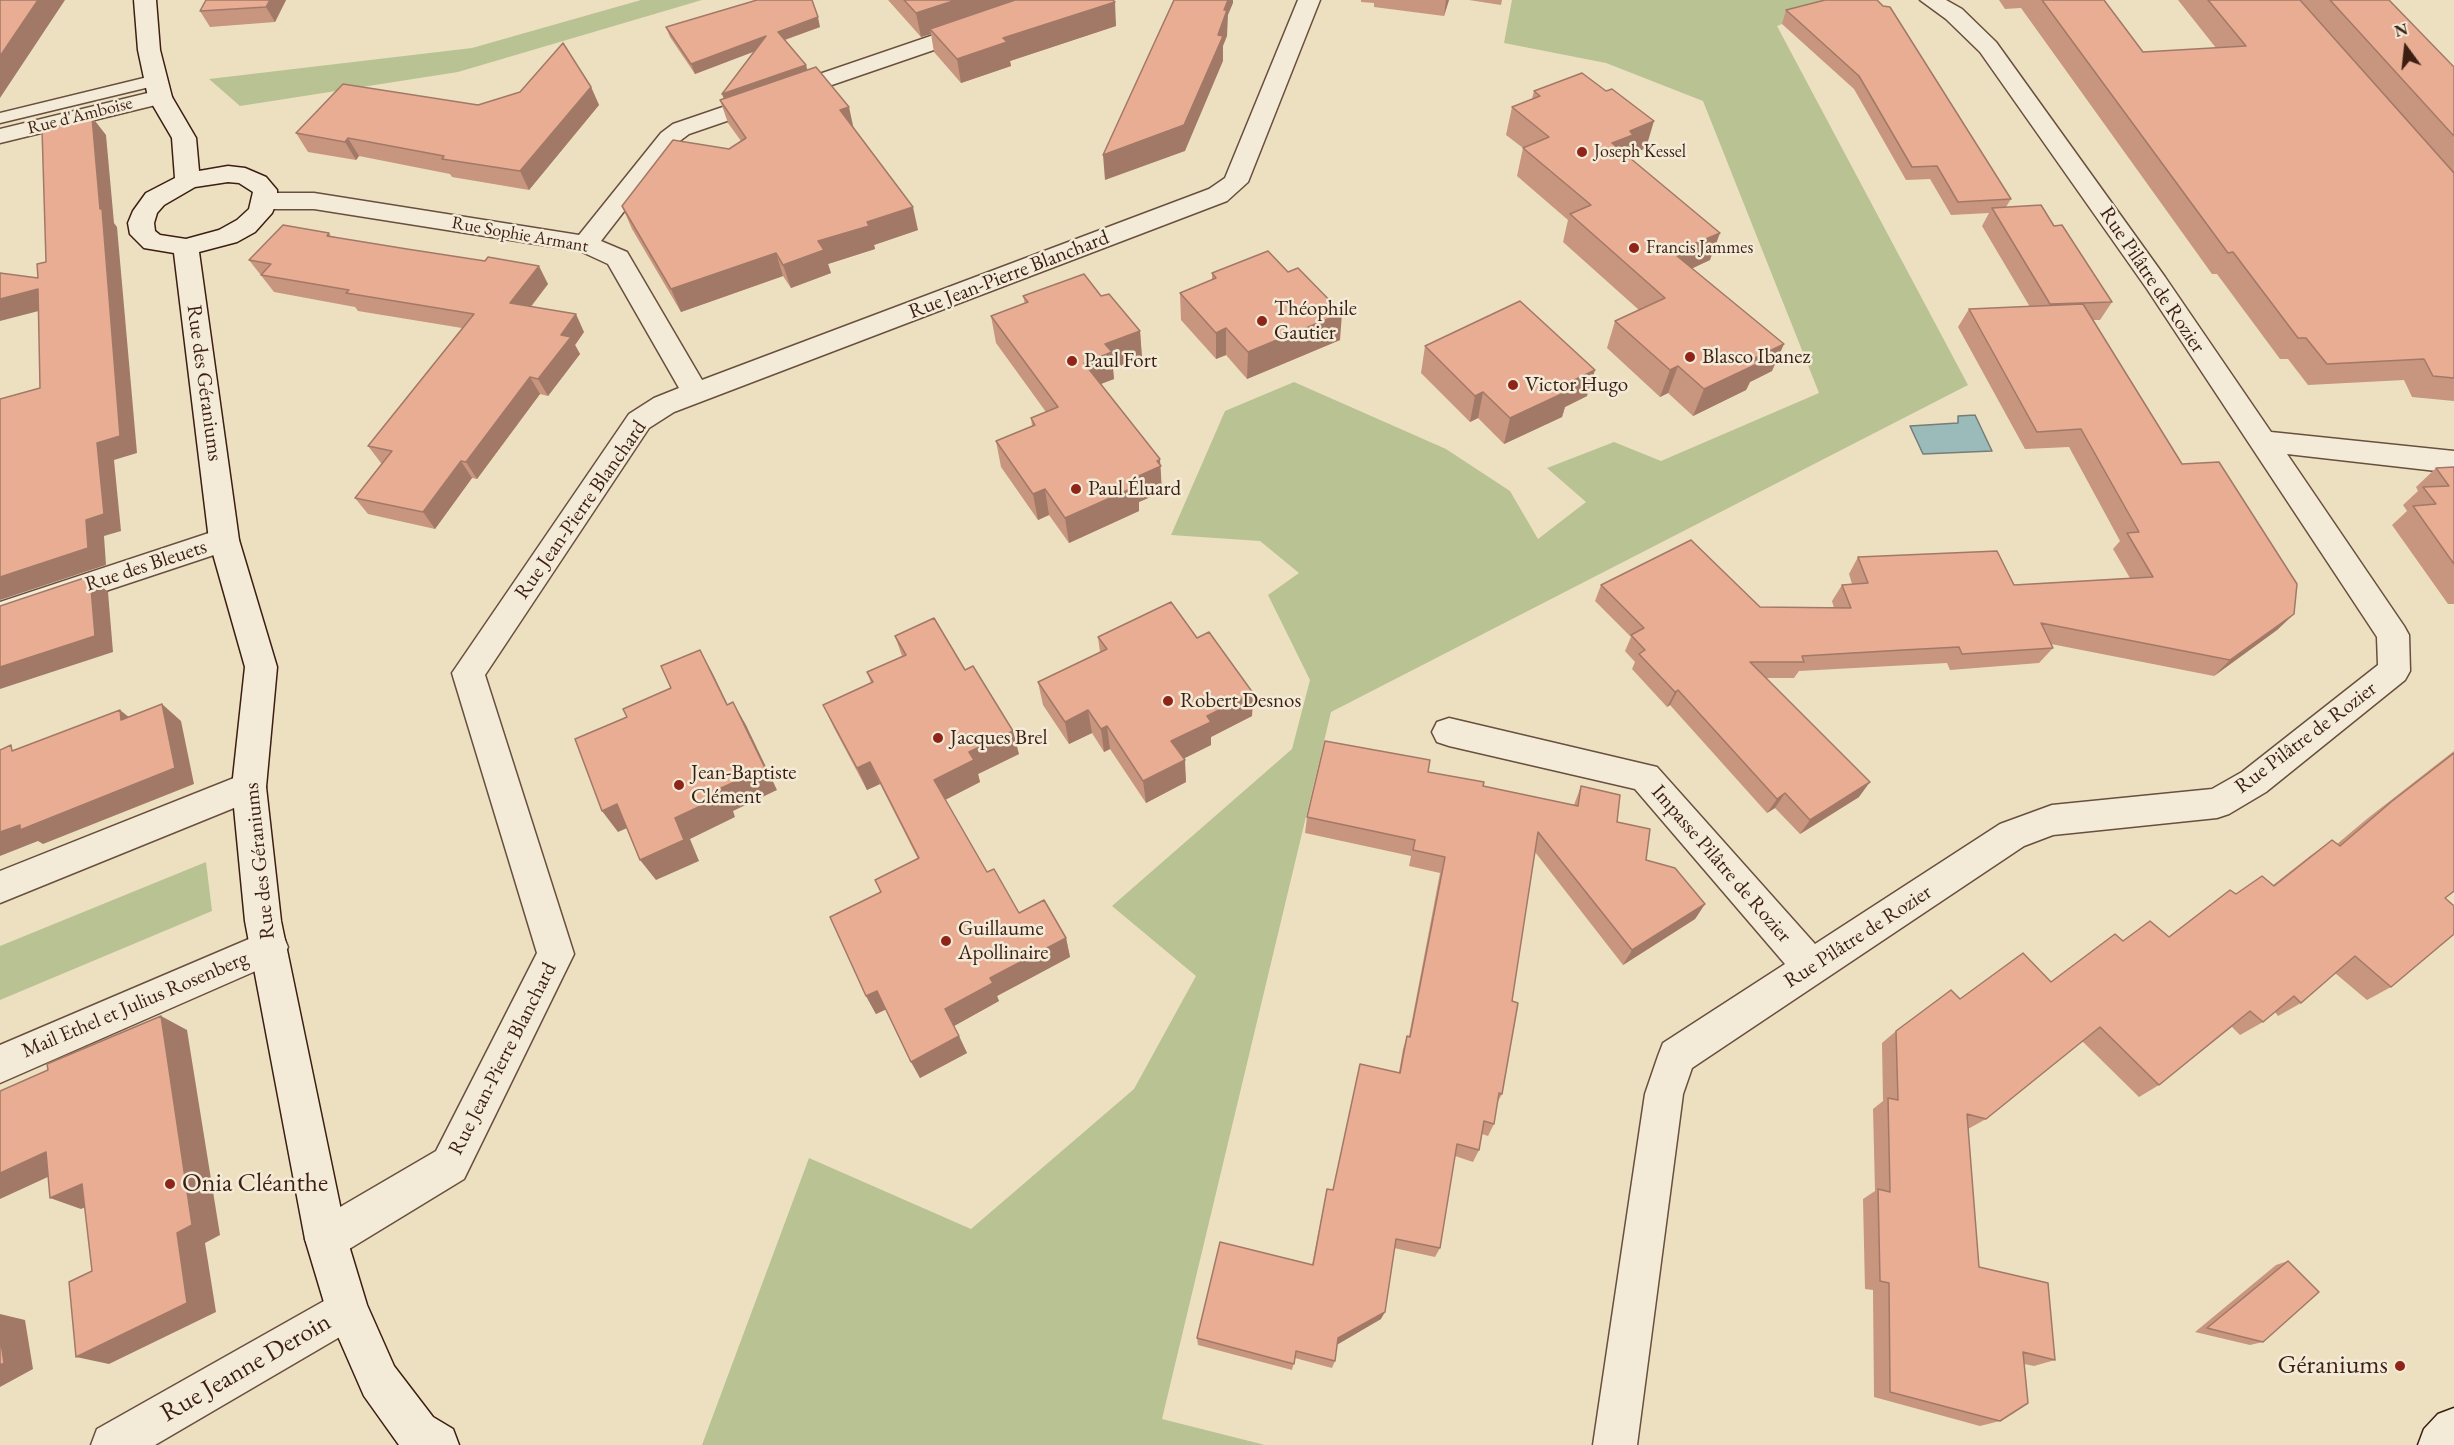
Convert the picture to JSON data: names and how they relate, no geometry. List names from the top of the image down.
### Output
{
  "streets": {
    "street": [
      "Rue d'Amboise",
      "Rue Sophie Armant",
      "Rue Jean-Pierre Blanchard",
      "Rue Pilâtre de Rozier",
      "Rue des Géraniums",
      "Rue des Bleuets",
      "Impasse Pilâtre de Rozier",
      "Mail Ethel et Julius Rosenberg",
      "Rue Jeanne Deroin"
    ]
  },
  "crossings": [
    ["Rue Sophie Armant", "Rue Jean-Pierre Blanchard"],
    ["Rue Jean-Pierre Blanchard", "Rue des Géraniums"],
    ["Rue Pilâtre de Rozier", "Impasse Pilâtre de Rozier"],
    ["Rue des Géraniums", "Rue des Bleuets"],
    ["Rue des Géraniums", "Mail Ethel et Julius Rosenberg"],
    ["Rue des Géraniums", "Rue Jeanne Deroin"]
  ],
  "places": [
    "Joseph Kessel",
    "Francis Jammes",
    "Théophile Gautier",
    "Blasco Ibanez",
    "Paul Fort",
    "Victor Hugo",
    "Paul Éluard",
    "Robert Desnos",
    "Jacques Brel",
    "Jean-Baptiste Clément",
    "Guillaume Apollinaire",
    "Onia Cléanthe",
    "Géraniums"
  ],
  "north": "top"
}
